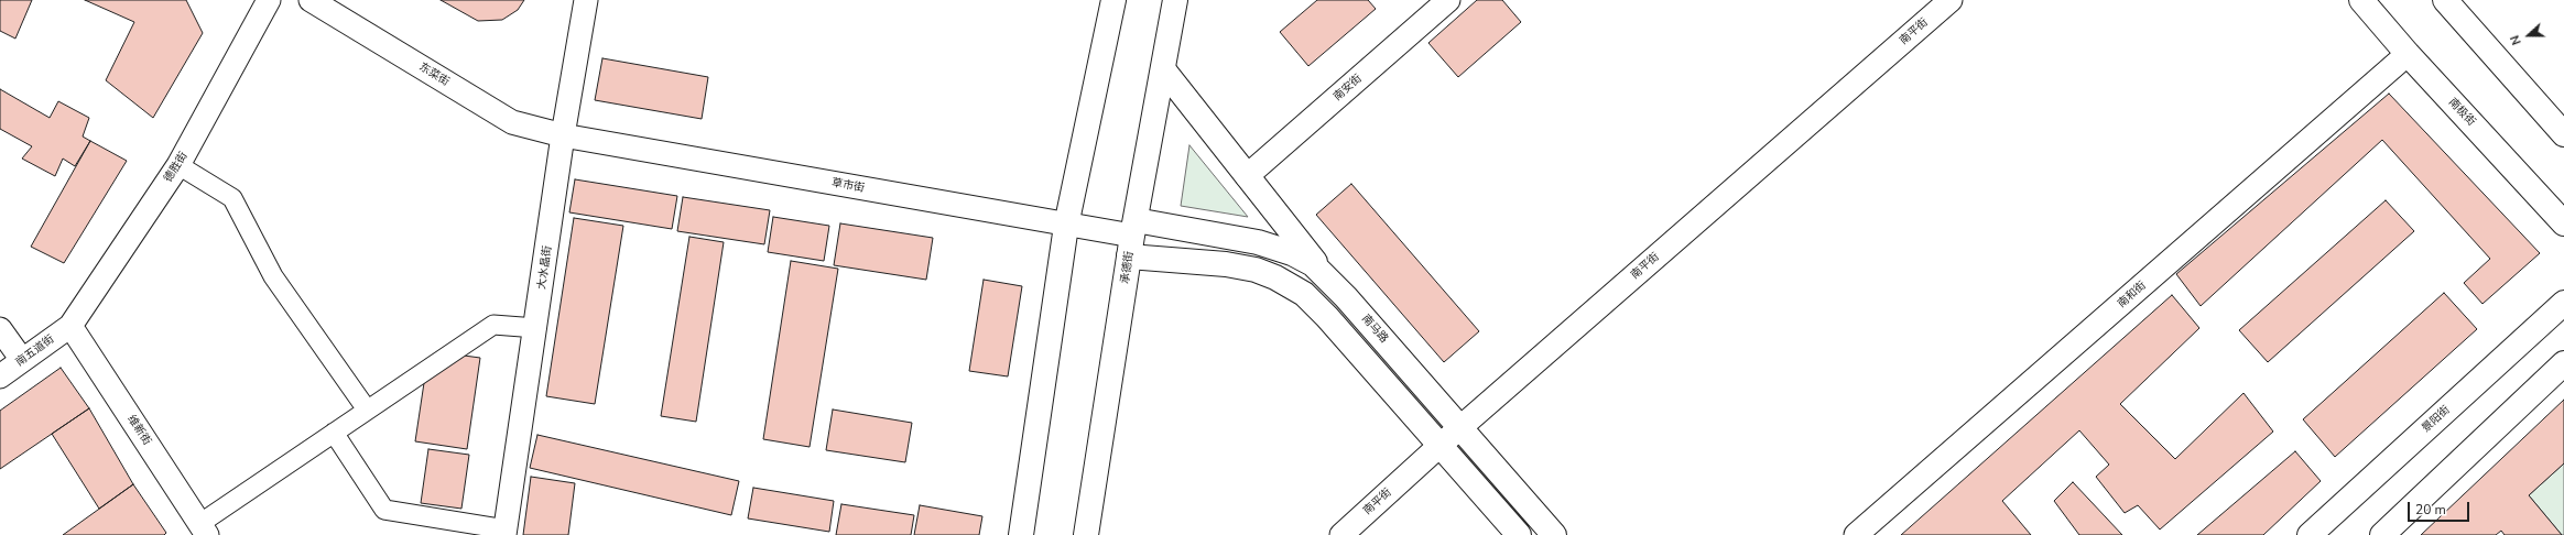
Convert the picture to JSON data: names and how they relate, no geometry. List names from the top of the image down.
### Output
{
  "streets": {
    "main road": [
      "南极街",
      "承德街",
      "南马路",
      "景阳街"
    ],
    "street": [
      "南平街",
      "东菜街",
      "南安街",
      "德胜街",
      "草市街",
      "大水晶街",
      "南和街",
      "南五道街",
      "维新街"
    ]
  },
  "crossings": [
    ["南平街", "南马路"],
    ["东菜街", "草市街"],
    ["东菜街", "大水晶街"],
    ["南极街", "南和街"],
    ["德胜街", "南五道街"],
    ["德胜街", "维新街"],
    ["草市街", "大水晶街"],
    ["草市街", "承德街"],
    ["草市街", "南马路"],
    ["承德街", "南马路"],
    ["南五道街", "维新街"]
  ],
  "scale_bar": "20 m",
  "north": "left"
}
